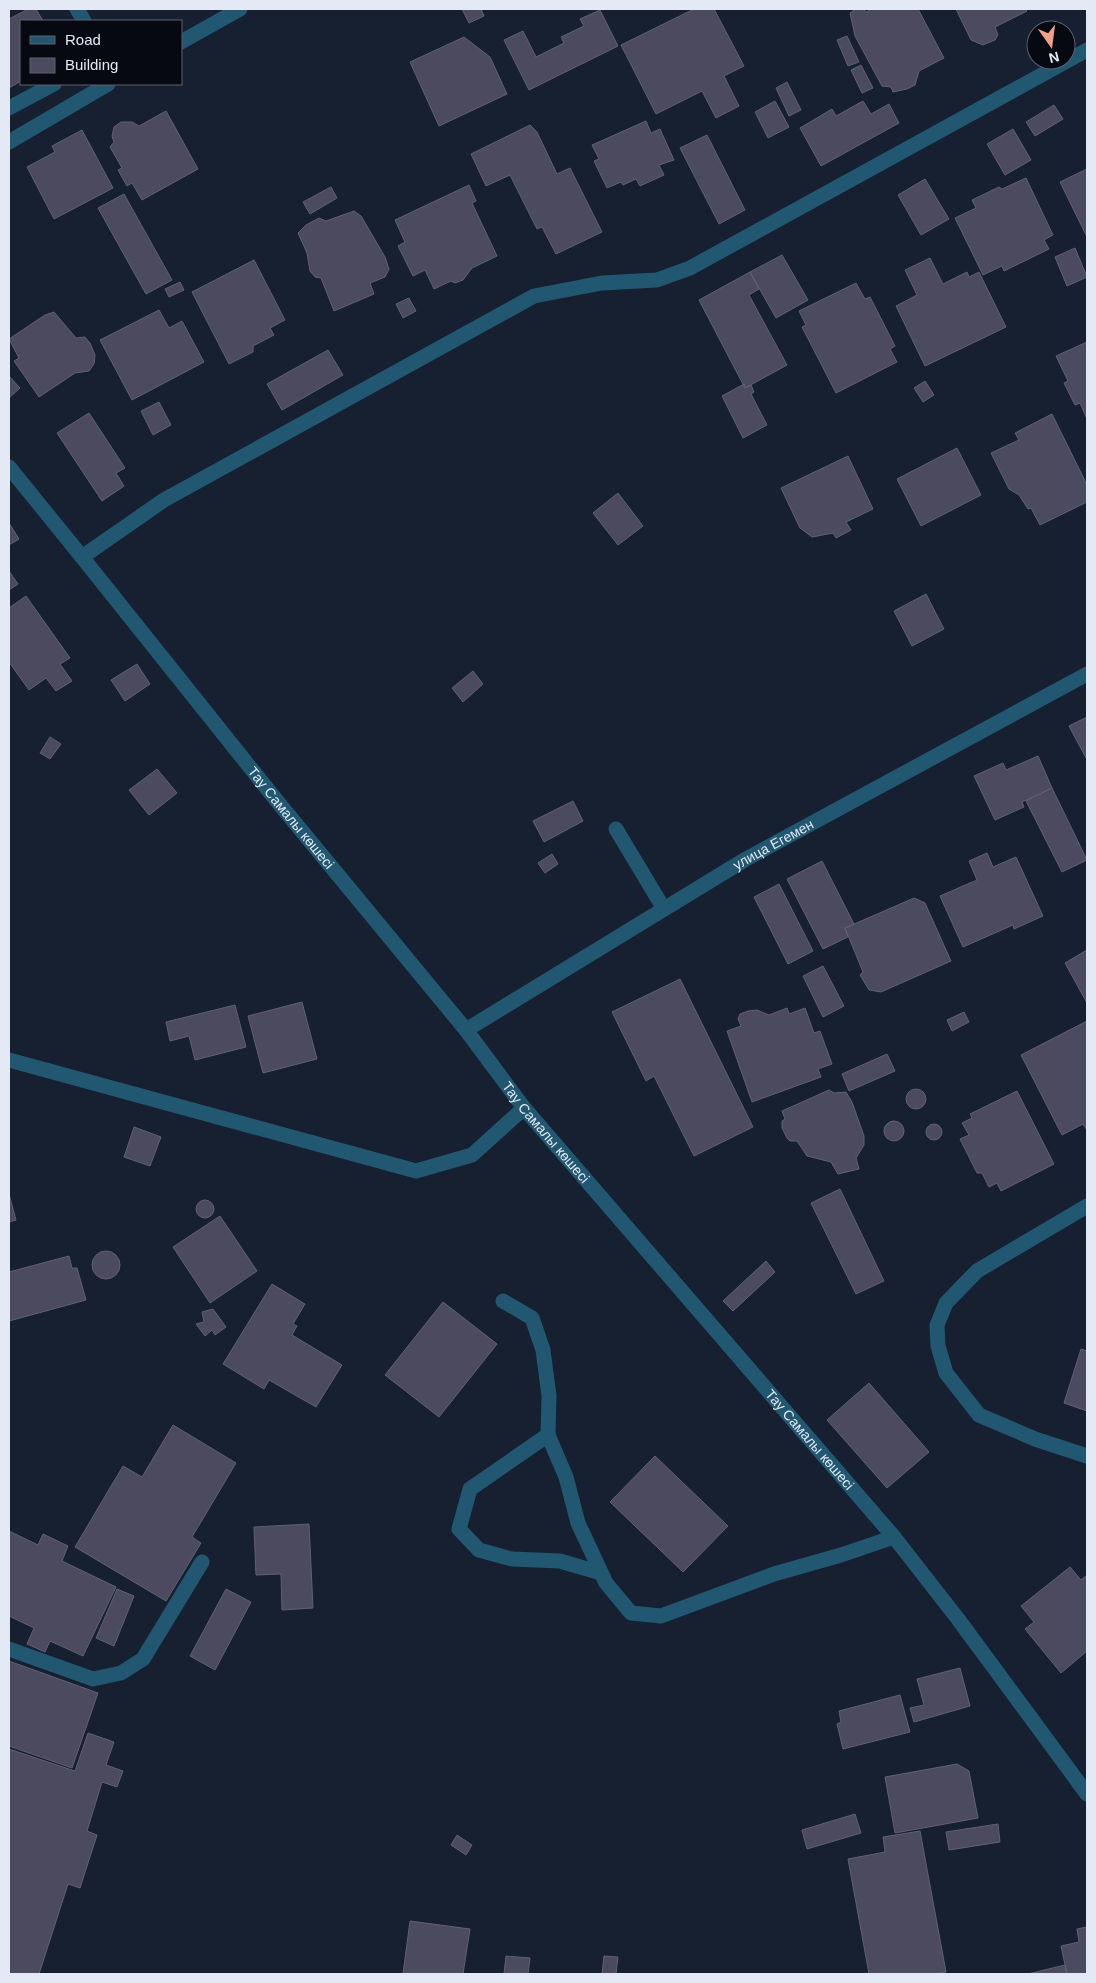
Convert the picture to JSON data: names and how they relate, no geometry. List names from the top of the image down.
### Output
{
  "streets": {
    "street": ["Тау Самалы көшесі", "улица Егемен"]
  },
  "crossings": [
    ["Тау Самалы көшесі", "улица Егемен"]
  ],
  "legend": ["Road", "Building"],
  "north": "bottom"
}
